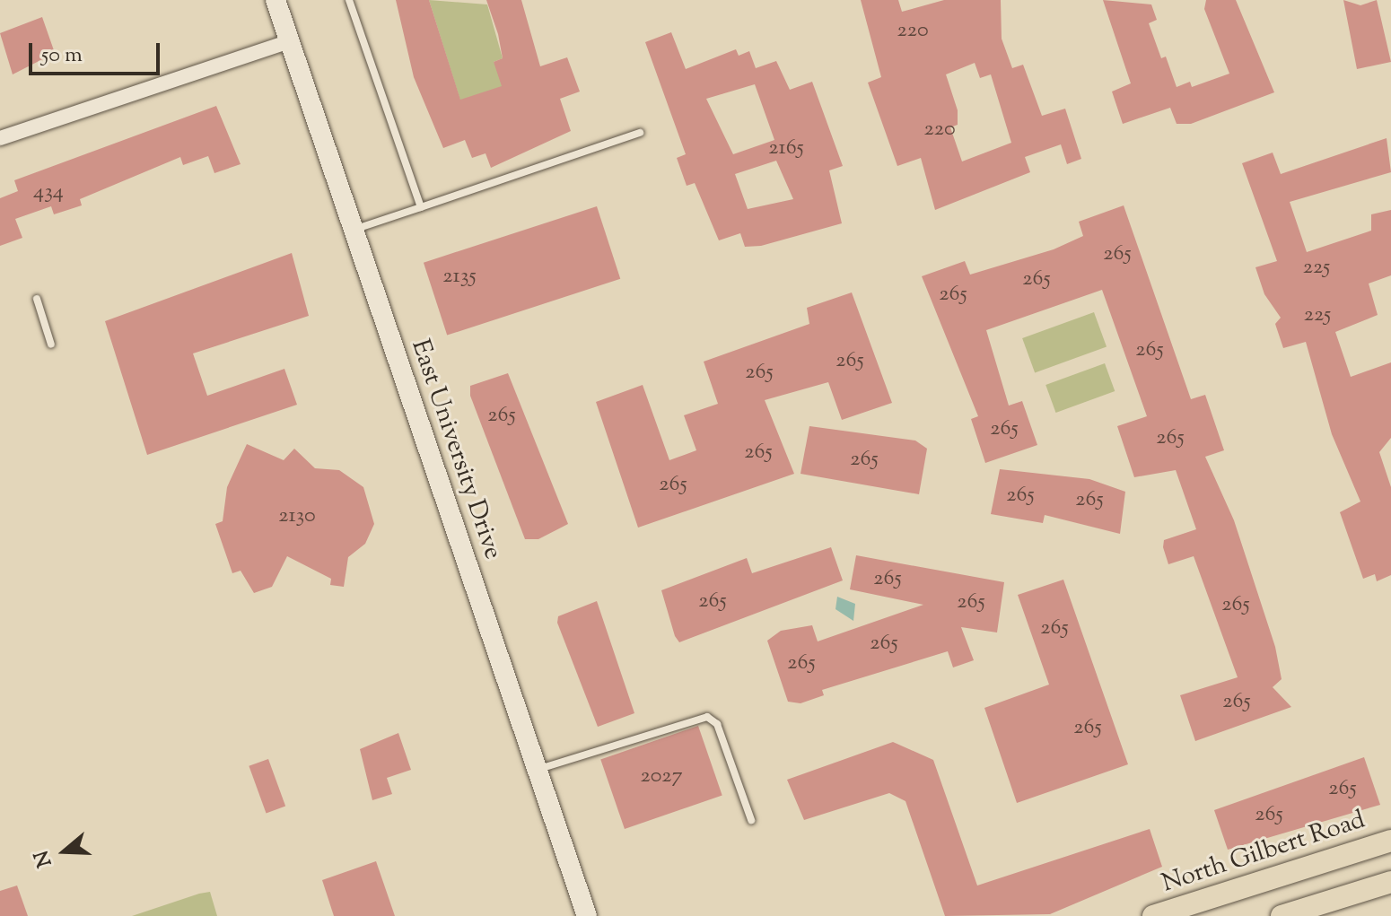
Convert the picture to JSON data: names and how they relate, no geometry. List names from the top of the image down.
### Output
{
  "streets": {
    "main road": ["East University Drive", "North Gilbert Road"]
  },
  "house_numbers": [
    "220",
    "220",
    "2165",
    "434",
    "265",
    "225",
    "2135",
    "265",
    "265",
    "225",
    "265",
    "265",
    "265",
    "265",
    "265",
    "265",
    "265",
    "265",
    "265",
    "265",
    "265",
    "2130",
    "265",
    "265",
    "265",
    "265",
    "265",
    "265",
    "265",
    "265",
    "265",
    "2027",
    "265",
    "265"
  ],
  "scale_bar": "50 m",
  "north": "left"
}
